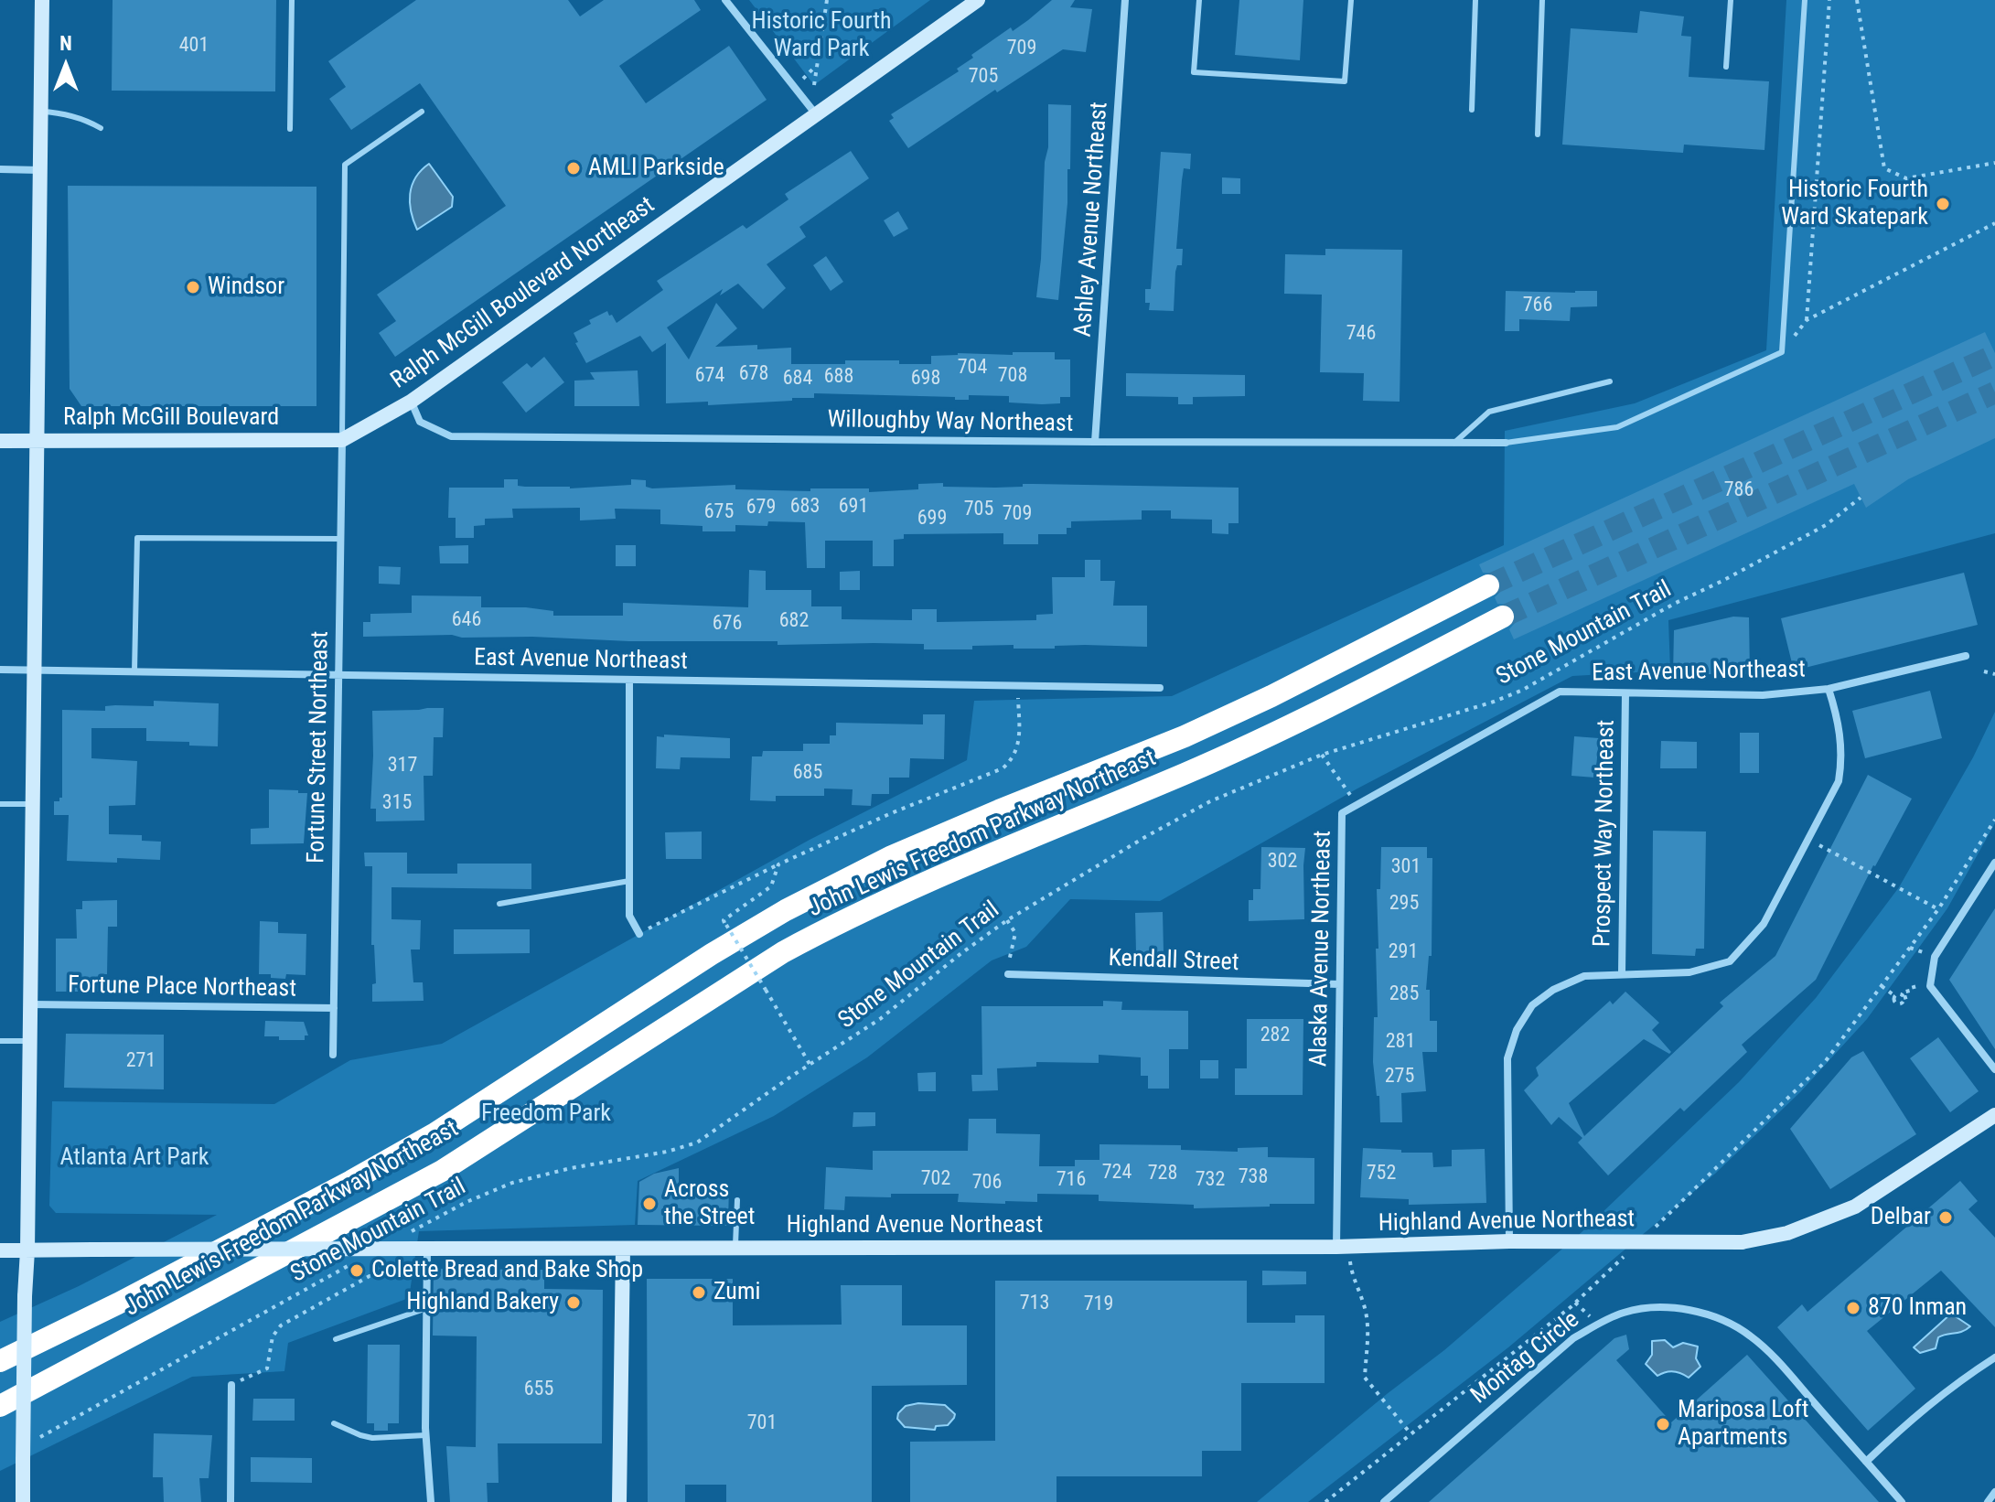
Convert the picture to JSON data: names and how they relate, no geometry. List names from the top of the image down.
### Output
{
  "streets": {
    "highway": ["John Lewis Freedom Parkway Northeast"],
    "main road": ["Ralph McGill Boulevard Northeast", "Ralph McGill Boulevard", "Highland Avenue Northeast"],
    "street": [
      "Ashley Avenue Northeast",
      "Willoughby Way Northeast",
      "East Avenue Northeast",
      "Fortune Street Northeast",
      "Prospect Way Northeast",
      "Alaska Avenue Northeast",
      "Kendall Street",
      "Fortune Place Northeast",
      "Montag Circle"
    ],
    "path": ["Stone Mountain Trail"]
  },
  "crossings": [
    ["Ashley Avenue Northeast", "Willoughby Way Northeast"],
    ["Ralph McGill Boulevard Northeast", "Ralph McGill Boulevard"],
    ["Ralph McGill Boulevard Northeast", "Willoughby Way Northeast"],
    ["Ralph McGill Boulevard Northeast", "Fortune Street Northeast"],
    ["Ralph McGill Boulevard", "Fortune Street Northeast"],
    ["East Avenue Northeast", "Fortune Street Northeast"],
    ["East Avenue Northeast", "Prospect Way Northeast"],
    ["East Avenue Northeast", "Alaska Avenue Northeast"],
    ["Fortune Street Northeast", "Fortune Place Northeast"],
    ["Alaska Avenue Northeast", "Kendall Street"],
    ["Alaska Avenue Northeast", "Highland Avenue Northeast"]
  ],
  "parks": ["Historic Fourth Ward Park", "Freedom Park", "Atlanta Art Park"],
  "places": [
    "AMLI Parkside",
    "Historic Fourth Ward Skatepark",
    "Windsor",
    "Across the Street",
    "Delbar",
    "Colette Bread and Bake Shop",
    "Zumi",
    "Highland Bakery",
    "870 Inman",
    "Mariposa Loft Apartments"
  ],
  "house_numbers": [
    "401",
    "709",
    "705",
    "766",
    "746",
    "704",
    "678",
    "674",
    "708",
    "688",
    "684",
    "698",
    "786",
    "683",
    "691",
    "679",
    "705",
    "675",
    "709",
    "699",
    "646",
    "682",
    "676",
    "317",
    "685",
    "315",
    "302",
    "301",
    "295",
    "291",
    "285",
    "282",
    "281",
    "271",
    "275",
    "724",
    "728",
    "752",
    "738",
    "702",
    "716",
    "732",
    "706",
    "713",
    "719",
    "655",
    "701"
  ],
  "north": "top"
}
